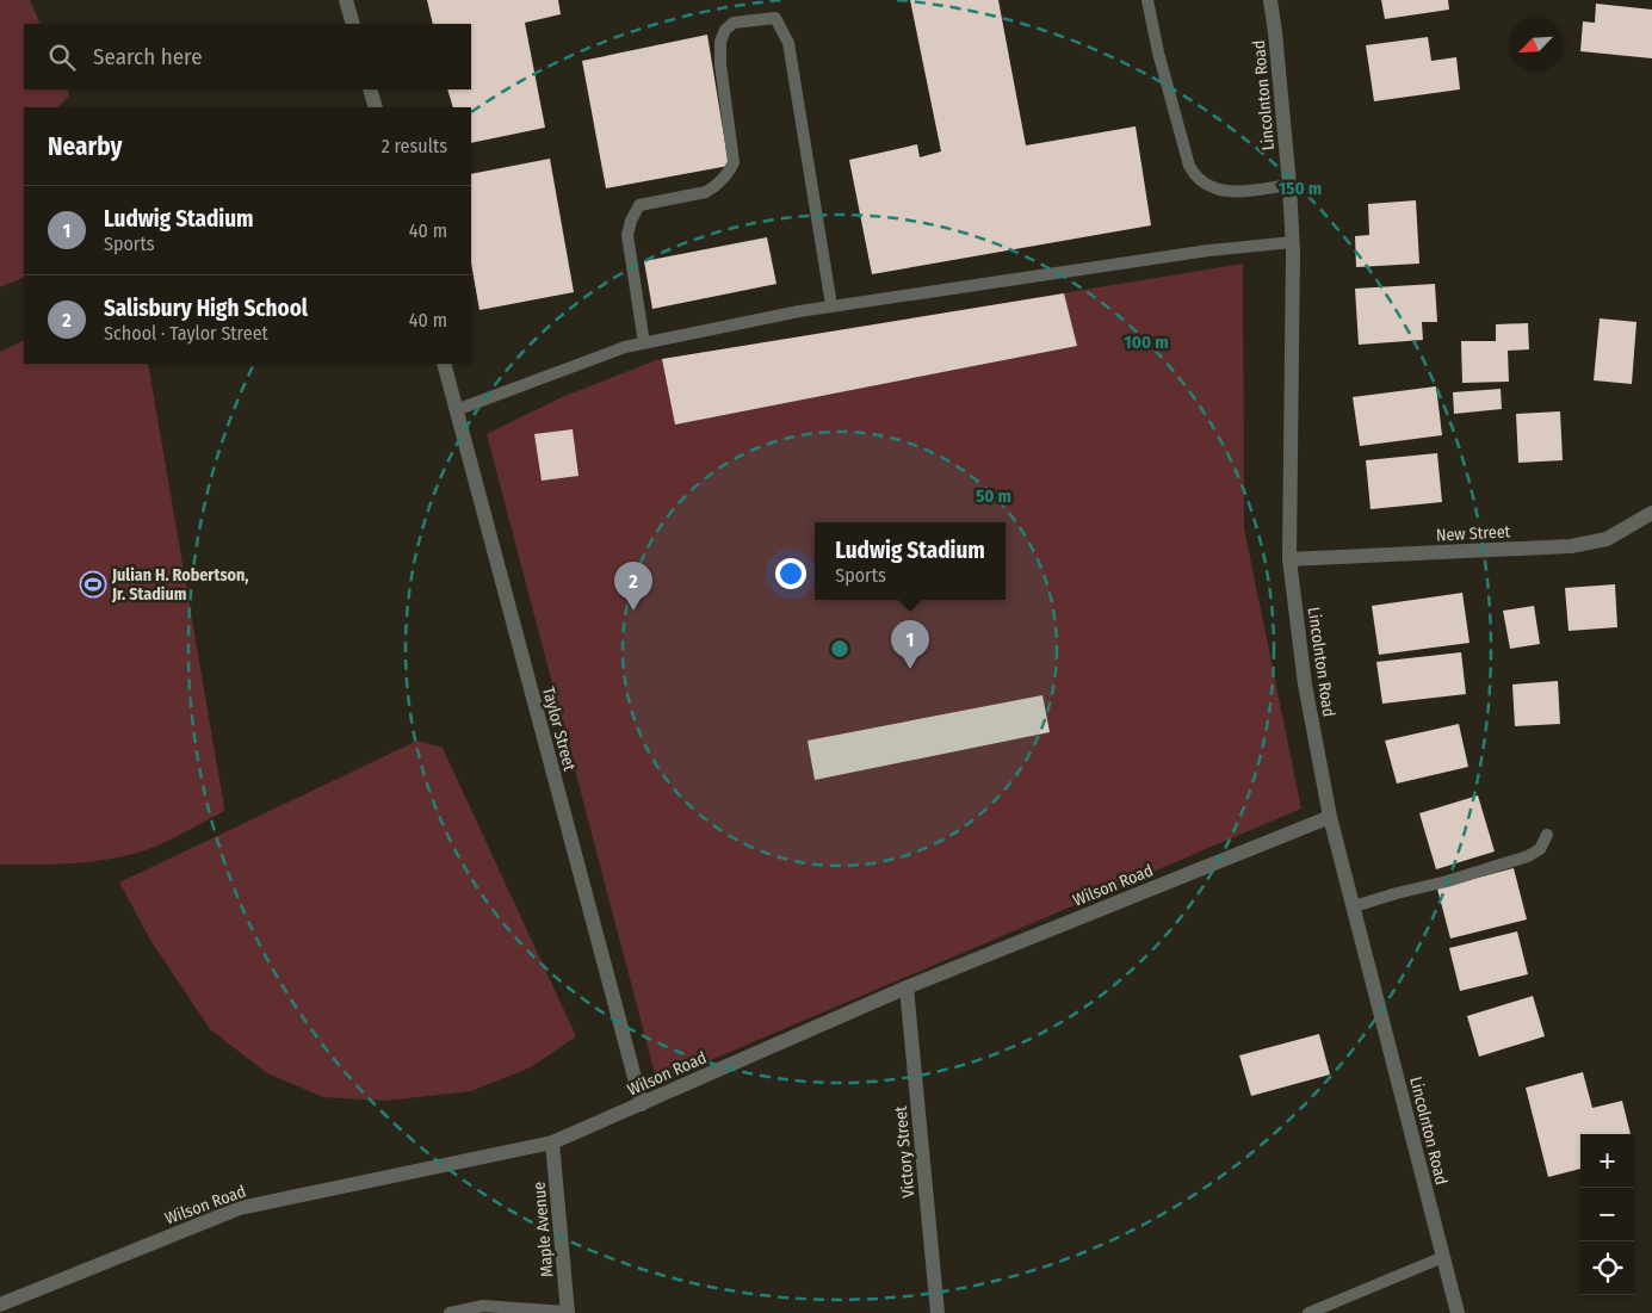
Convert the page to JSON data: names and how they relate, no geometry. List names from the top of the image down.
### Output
{
  "streets": {
    "street": [
      "Lincolnton Road",
      "New Street",
      "Taylor Street",
      "Wilson Road",
      "Victory Street",
      "Maple Avenue"
    ]
  },
  "crossings": [
    ["Lincolnton Road", "New Street"],
    ["Lincolnton Road", "Wilson Road"],
    ["Taylor Street", "Wilson Road"],
    ["Wilson Road", "Victory Street"],
    ["Wilson Road", "Maple Avenue"]
  ],
  "places": {
    "sports": ["Julian H. Robertson, Jr. Stadium"]
  },
  "north": "bottom left",
  "page": {
    "search": "Search here",
    "heading": ["Nearby", "2 results"],
    "list": [
      {
        "mark": "1",
        "name": "Ludwig Stadium",
        "note": "Sports",
        "value": "40 m"
      },
      {
        "mark": "2",
        "name": "Salisbury High School",
        "note": "School · Taylor Street",
        "value": "40 m"
      }
    ],
    "popup": ["Ludwig Stadium", "Sports"],
    "pins": ["2", "1"],
    "map_buttons": ["+", "−"]
  },
  "rings": ["150 m", "100 m", "50 m"]
}
